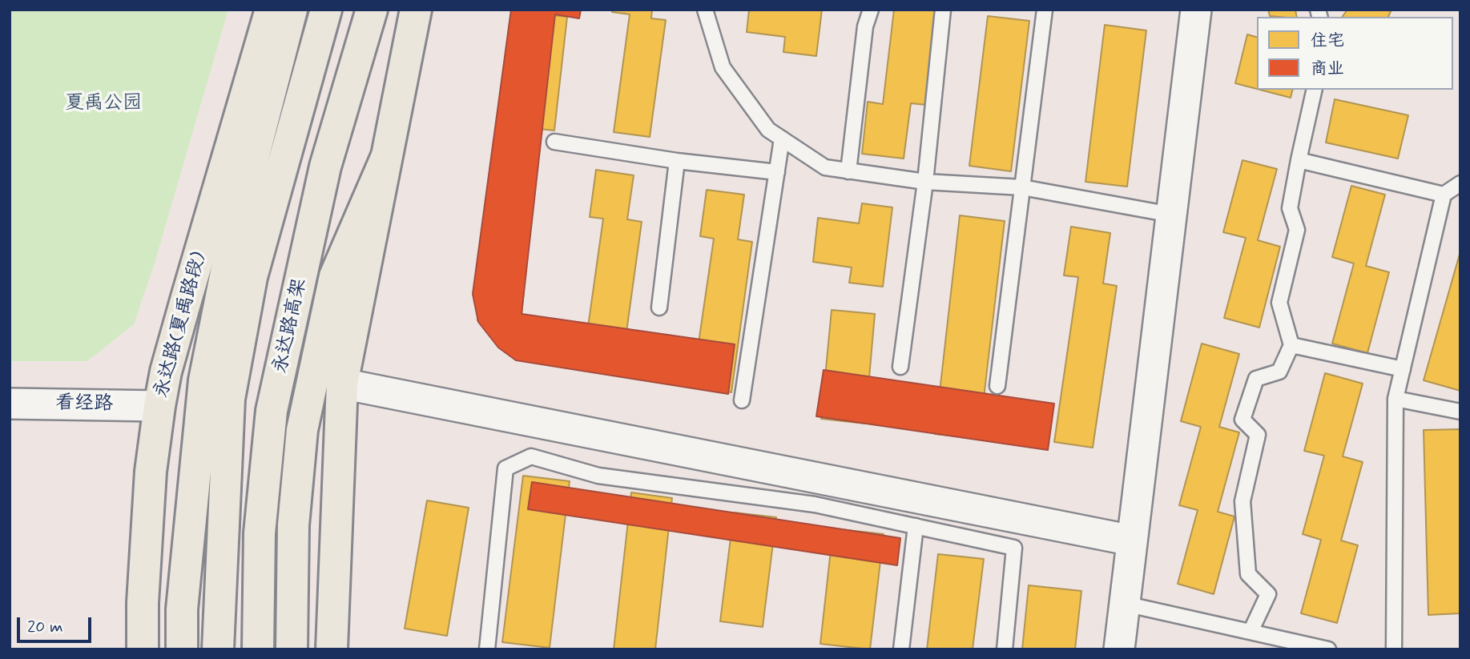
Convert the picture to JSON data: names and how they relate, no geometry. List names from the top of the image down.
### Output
{
  "streets": {
    "main road": ["永达路(夏禹路段)", "永达路高架"],
    "street": ["看经路"]
  },
  "crossings": [
    ["永达路(夏禹路段)", "看经路"]
  ],
  "parks": ["夏禹公园"],
  "legend": ["住宅", "商业"],
  "scale_bar": "20 m"
}
